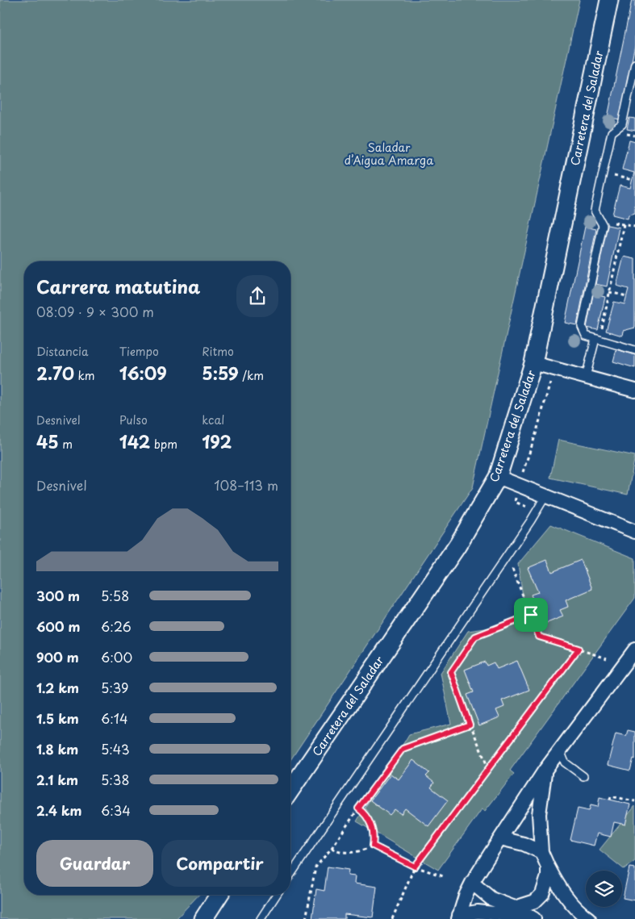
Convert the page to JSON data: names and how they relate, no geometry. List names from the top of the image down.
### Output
{
  "streets": {
    "street": ["Carretera del Saladar"]
  },
  "parks": ["Saladar d’Aigua Amarga"],
  "page": {
    "heading": ["Carrera matutina", "08:09 · 9 × 300 m"],
    "stats": [
      ["Distancia", "2.70 km"],
      ["Tiempo", "16:09"],
      ["Ritmo", "5:59 /km"],
      ["Desnivel", "45 m"],
      ["Pulso", "142 bpm"],
      ["kcal", "192"]
    ],
    "chart": ["Desnivel", "108–113 m"],
    "list": [
      {
        "name": "300 m",
        "note": "5:58"
      },
      {
        "name": "600 m",
        "note": "6:26"
      },
      {
        "name": "900 m",
        "note": "6:00"
      },
      {
        "name": "1.2 km",
        "note": "5:39"
      },
      {
        "name": "1.5 km",
        "note": "6:14"
      },
      {
        "name": "1.8 km",
        "note": "5:43"
      },
      {
        "name": "2.1 km",
        "note": "5:38"
      },
      {
        "name": "2.4 km",
        "note": "6:34"
      }
    ],
    "buttons": ["Guardar", "Compartir"]
  }
}
